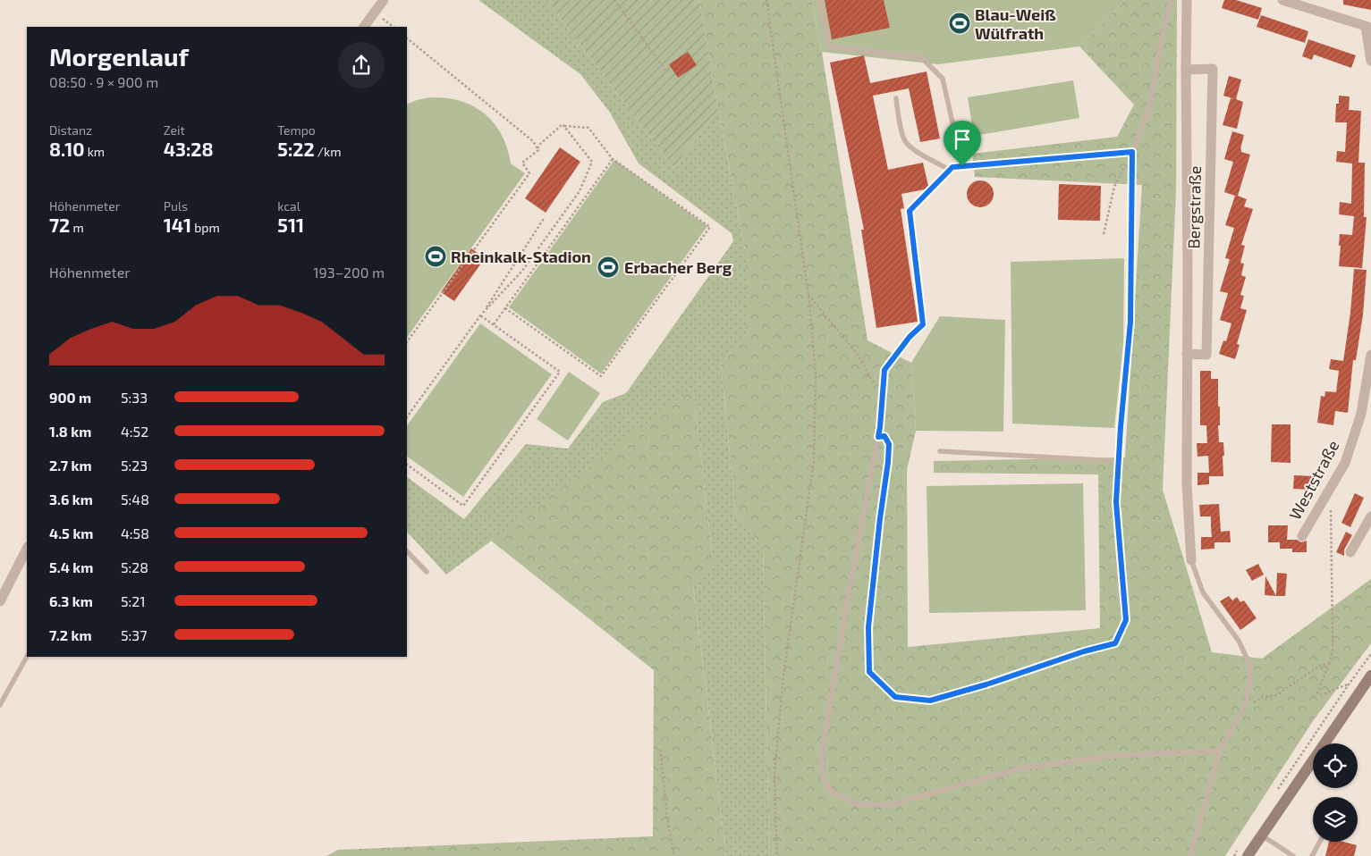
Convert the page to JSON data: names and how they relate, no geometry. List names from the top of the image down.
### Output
{
  "streets": {
    "street": ["Bergstraße", "Weststraße"]
  },
  "places": {
    "sports": ["Blau-Weiß Wülfrath", "Rheinkalk-Stadion", "Erbacher Berg"]
  },
  "page": {
    "heading": ["Morgenlauf", "08:50 · 9 × 900 m"],
    "stats": [
      ["Distanz", "8.10 km"],
      ["Zeit", "43:28"],
      ["Tempo", "5:22 /km"],
      ["Höhenmeter", "72 m"],
      ["Puls", "141 bpm"],
      ["kcal", "511"]
    ],
    "chart": ["Höhenmeter", "193–200 m"],
    "list": [
      {
        "name": "900 m",
        "note": "5:33"
      },
      {
        "name": "1.8 km",
        "note": "4:52"
      },
      {
        "name": "2.7 km",
        "note": "5:23"
      },
      {
        "name": "3.6 km",
        "note": "5:48"
      },
      {
        "name": "4.5 km",
        "note": "4:58"
      },
      {
        "name": "5.4 km",
        "note": "5:28"
      },
      {
        "name": "6.3 km",
        "note": "5:21"
      },
      {
        "name": "7.2 km",
        "note": "5:37"
      }
    ]
  }
}
